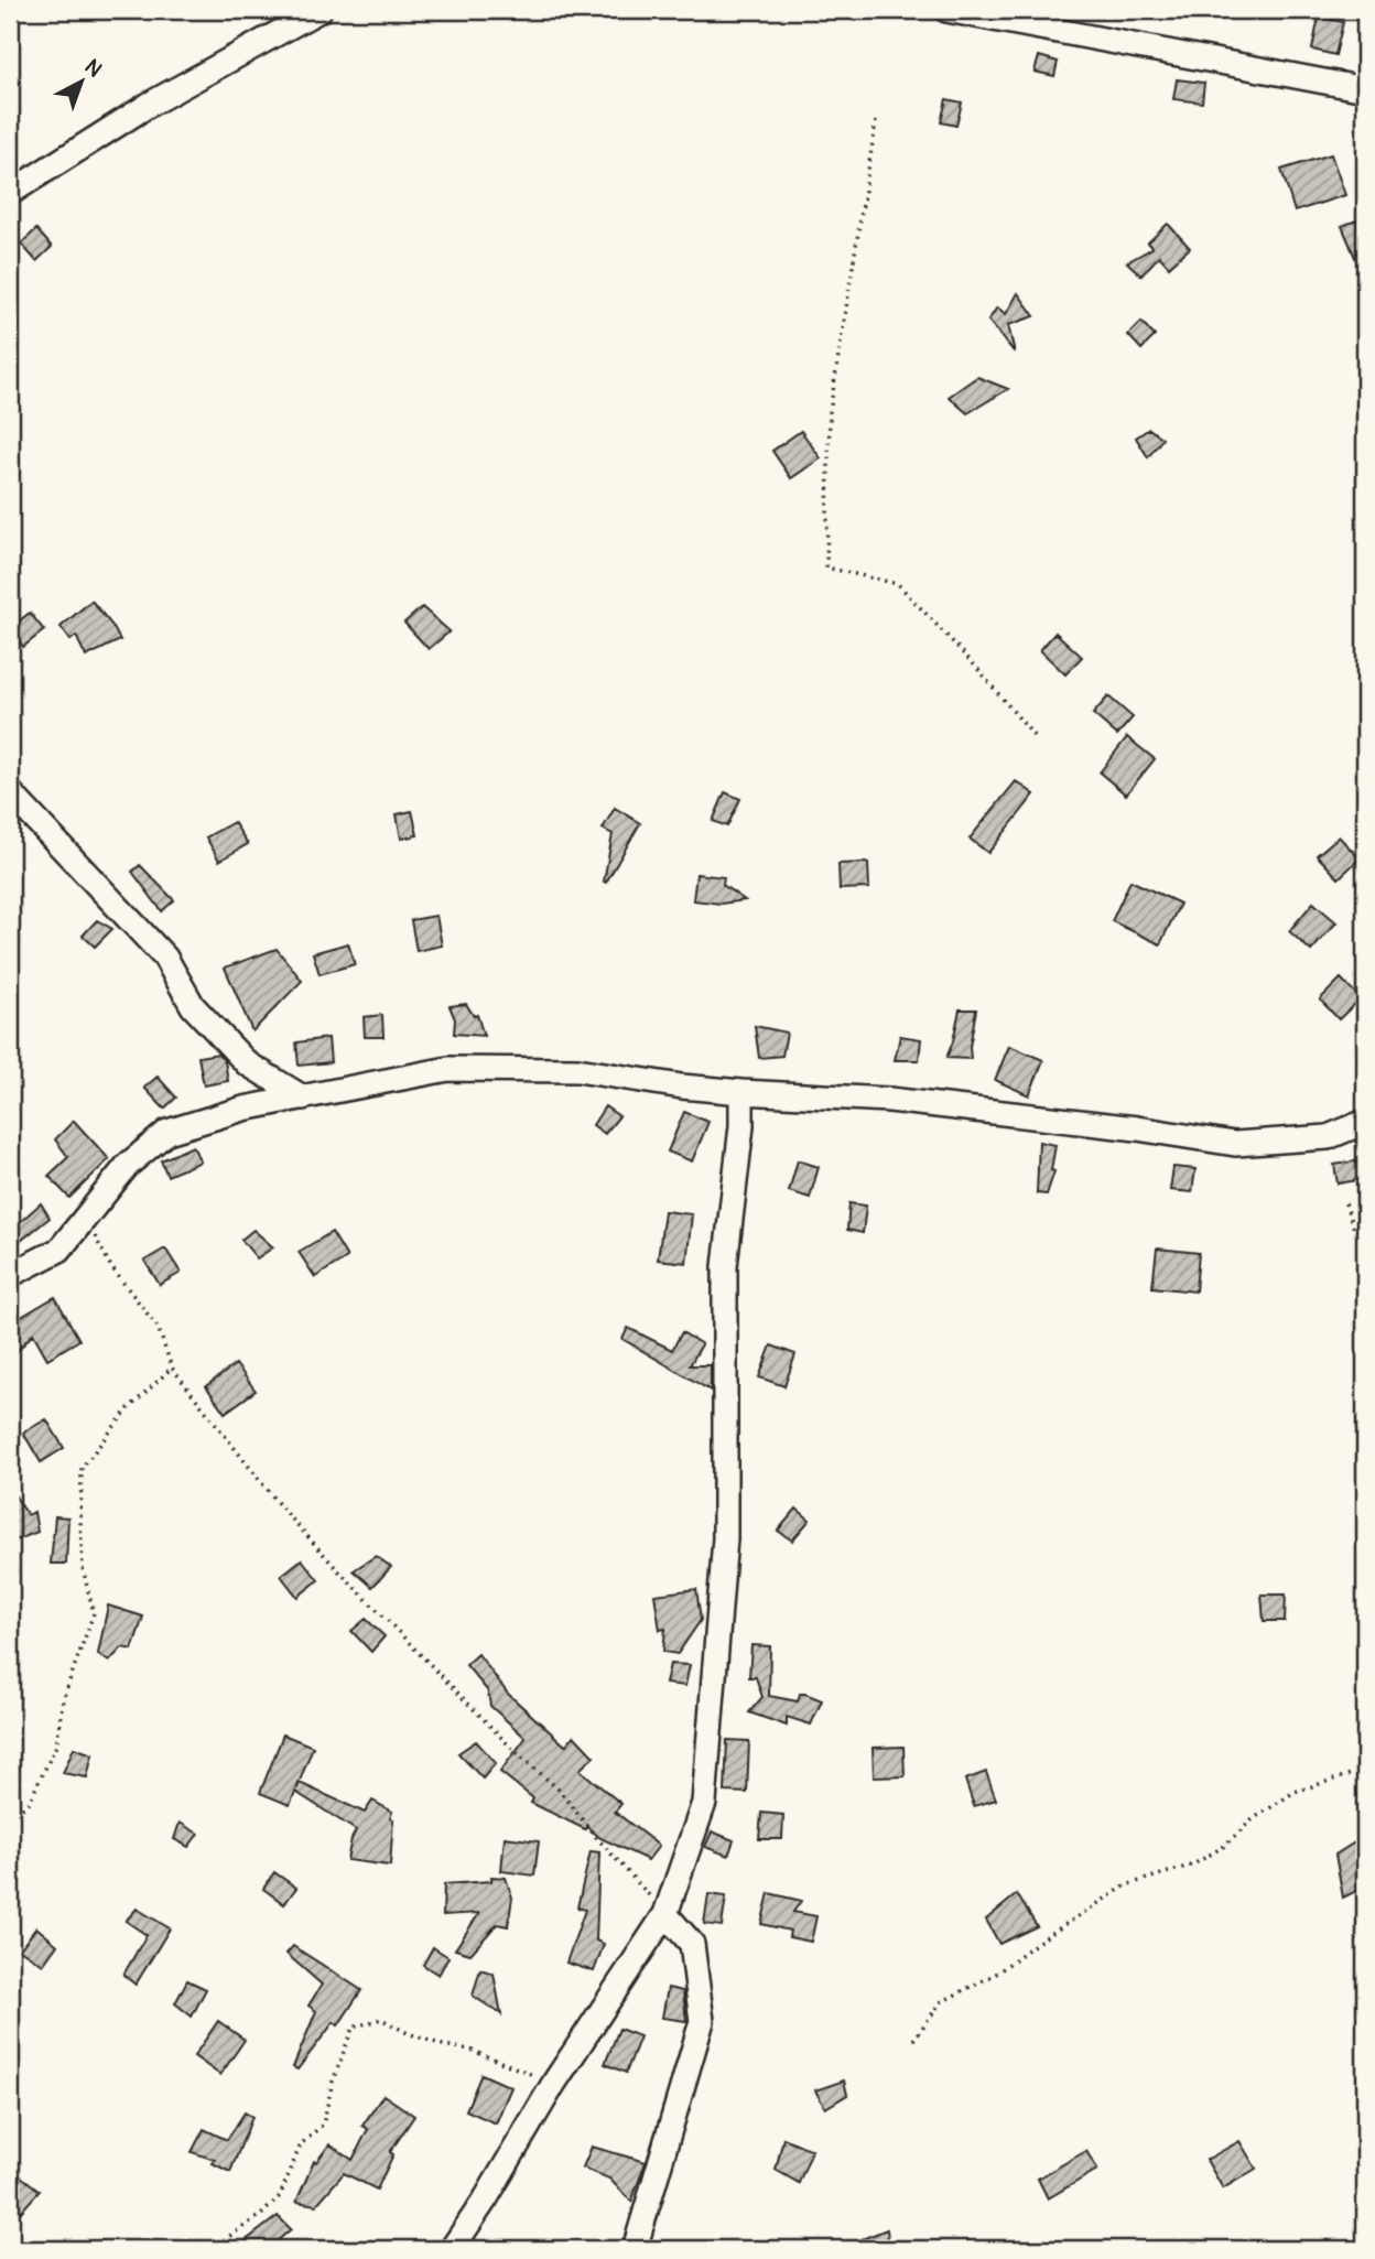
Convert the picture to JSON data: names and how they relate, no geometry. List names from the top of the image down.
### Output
{
  "north": "top right"
}
